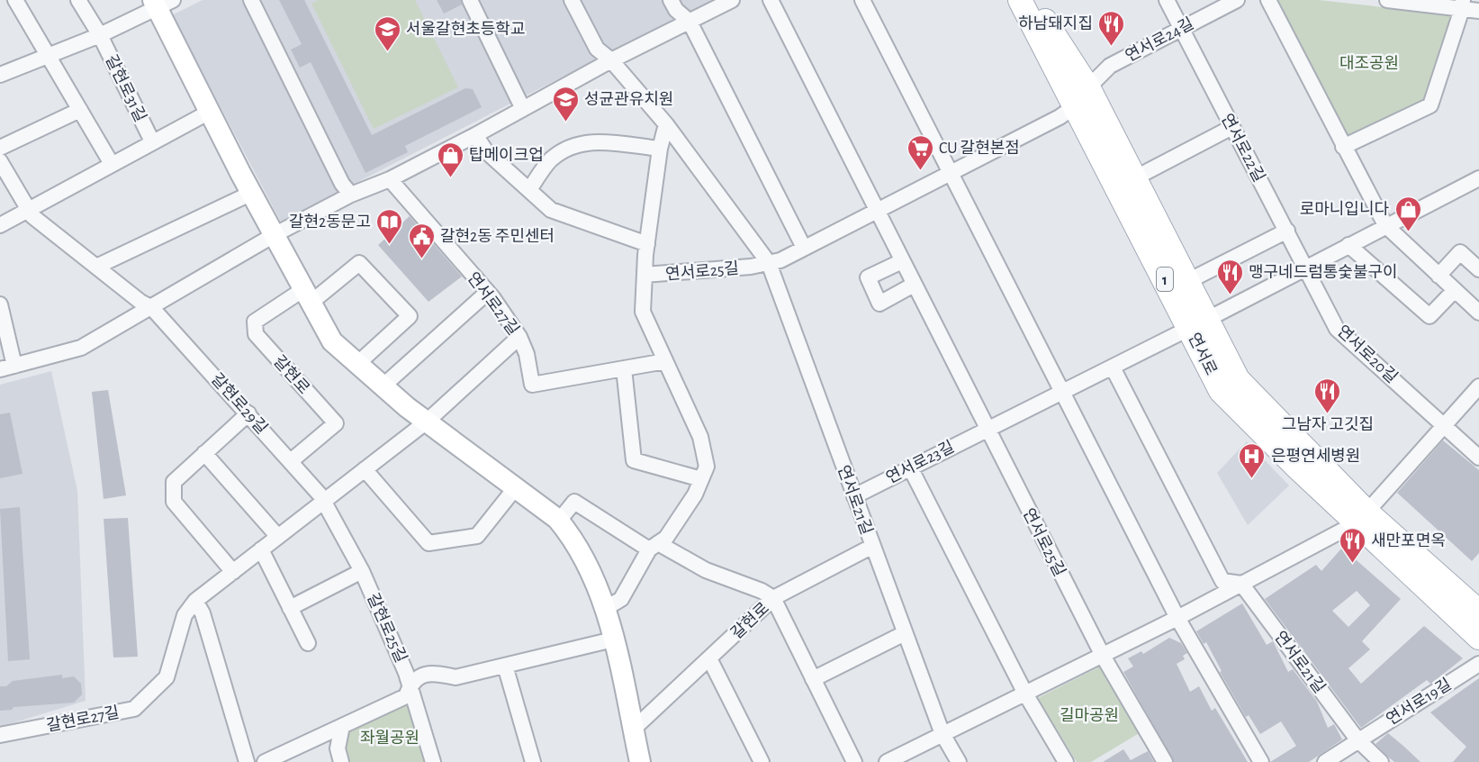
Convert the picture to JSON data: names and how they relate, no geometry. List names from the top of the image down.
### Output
{
  "streets": {
    "main road": ["1", "연서로"],
    "street": [
      "연서로24길",
      "갈현로31길",
      "연서로22길",
      "연서로25길",
      "연서로27길",
      "연서로20길",
      "갈현로",
      "갈현로29길",
      "연서로23길",
      "연서로21길",
      "갈현로25길",
      "연서로19길",
      "갈현로27길"
    ]
  },
  "crossings": [
    ["연서로24길", "연서로22길"],
    ["연서로24길", "연서로"],
    ["갈현로31길", "갈현로29길"],
    ["연서로22길", "연서로20길"],
    ["연서로25길", "연서로27길"],
    ["연서로25길", "연서로"],
    ["연서로25길", "연서로23길"],
    ["연서로25길", "연서로21길"],
    ["연서로", "연서로23길"],
    ["갈현로", "갈현로29길"],
    ["갈현로", "연서로21길"],
    ["갈현로29길", "갈현로27길"],
    ["연서로23길", "연서로21길"],
    ["연서로21길", "연서로19길"]
  ],
  "parks": ["대조공원", "길마공원", "좌월공원"],
  "places": {
    "restaurant": [
      "하남돼지집",
      "맹구네드럼통숯불구이",
      "그남자 고깃집",
      "새만포면옥"
    ],
    "school or university": ["서울갈현초등학교", "성균관유치원"],
    "supermarket": ["CU 갈현본점"],
    "shop": ["탑메이크업", "로마니입니다"],
    "library": ["갈현2동문고"],
    "public building": ["갈현2동 주민센터"],
    "hospital": ["은평연세병원"]
  }
}
